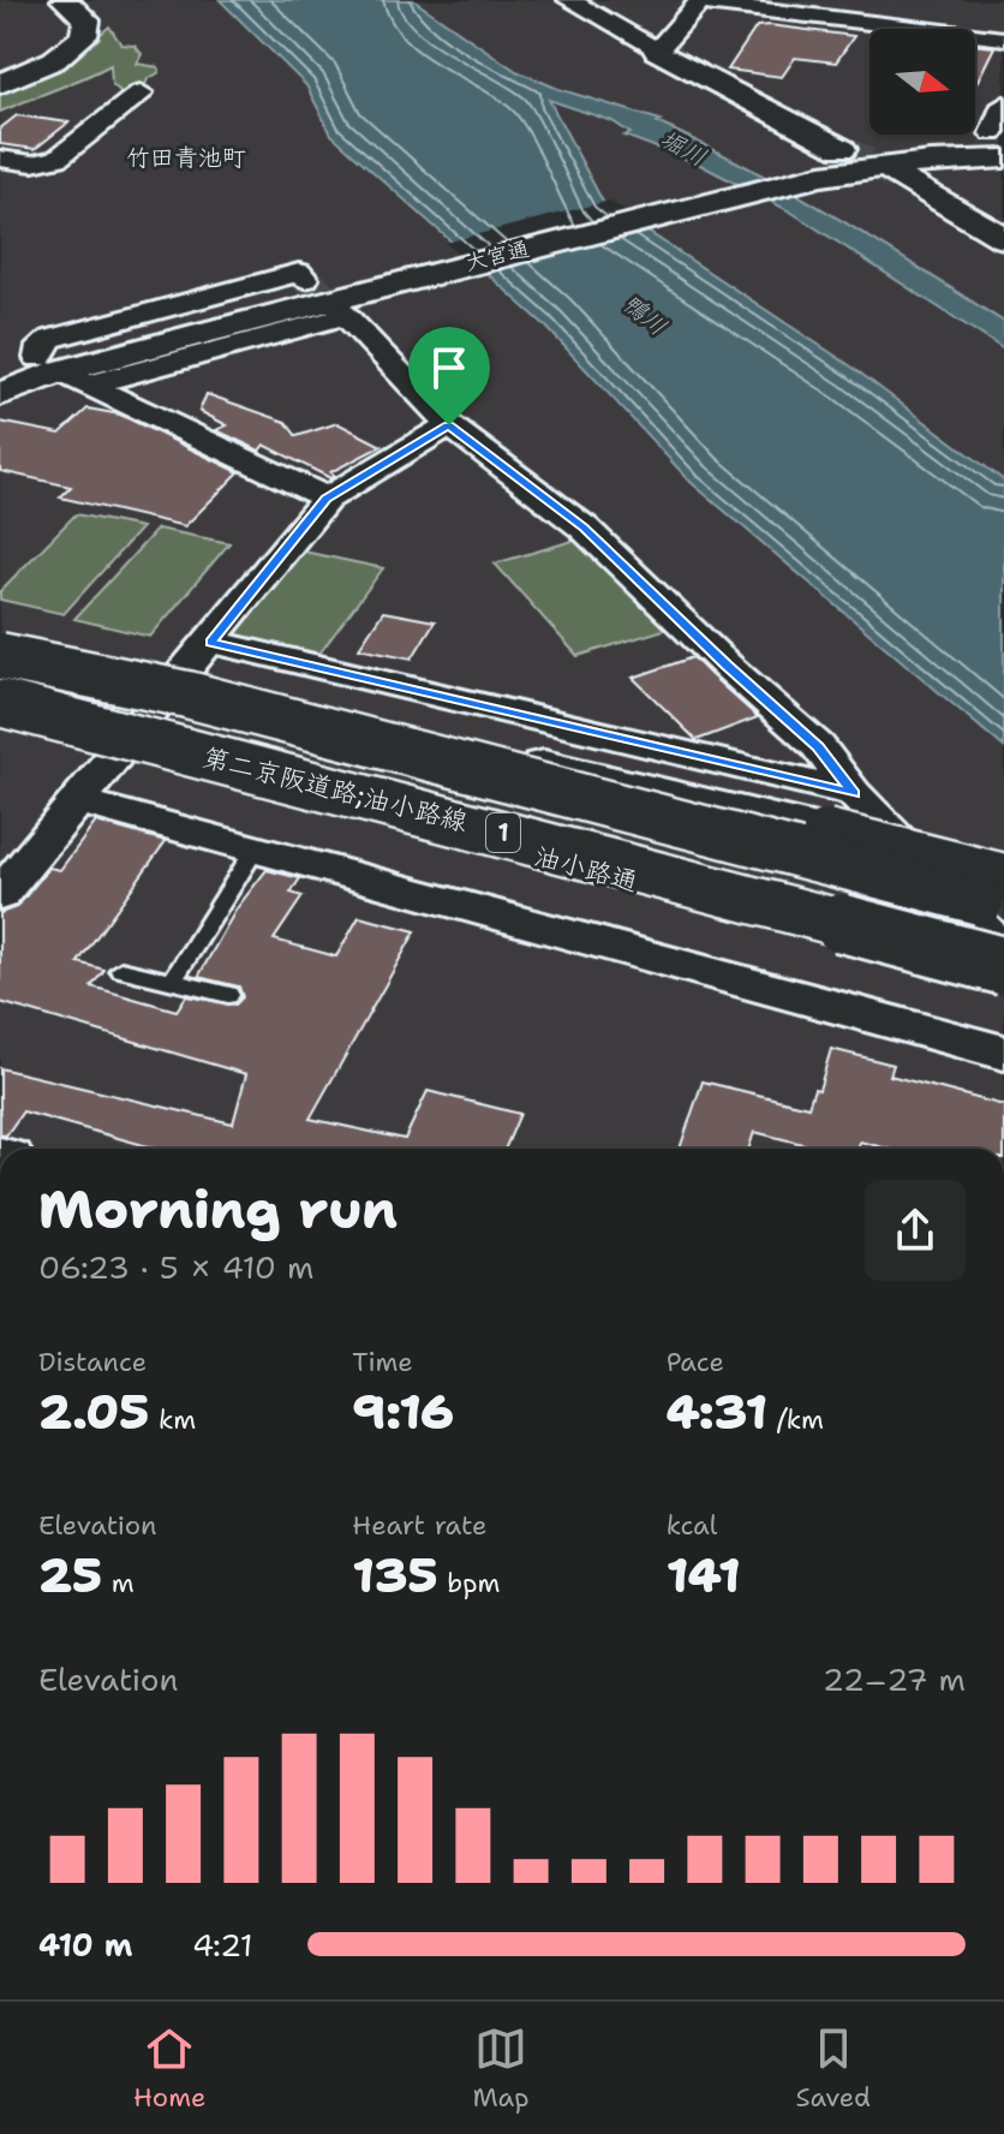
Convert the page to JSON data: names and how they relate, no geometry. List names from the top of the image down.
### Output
{
  "streets": {
    "main road": [
      "大宮通",
      "第二京阪道路;油小路線",
      "1",
      "油小路通"
    ]
  },
  "districts": ["竹田青池町"],
  "water": ["堀川", "鴨川"],
  "north": "right",
  "page": {
    "heading": ["Morning run", "06:23 · 5 × 410 m"],
    "stats": [
      ["Distance", "2.05 km"],
      ["Time", "9:16"],
      ["Pace", "4:31 /km"],
      ["Elevation", "25 m"],
      ["Heart rate", "135 bpm"],
      ["kcal", "141"]
    ],
    "chart": ["Elevation", "22–27 m"],
    "list": [
      {
        "name": "410 m",
        "note": "4:21"
      }
    ],
    "tabs": ["Home", "Map", "Saved"]
  }
}
